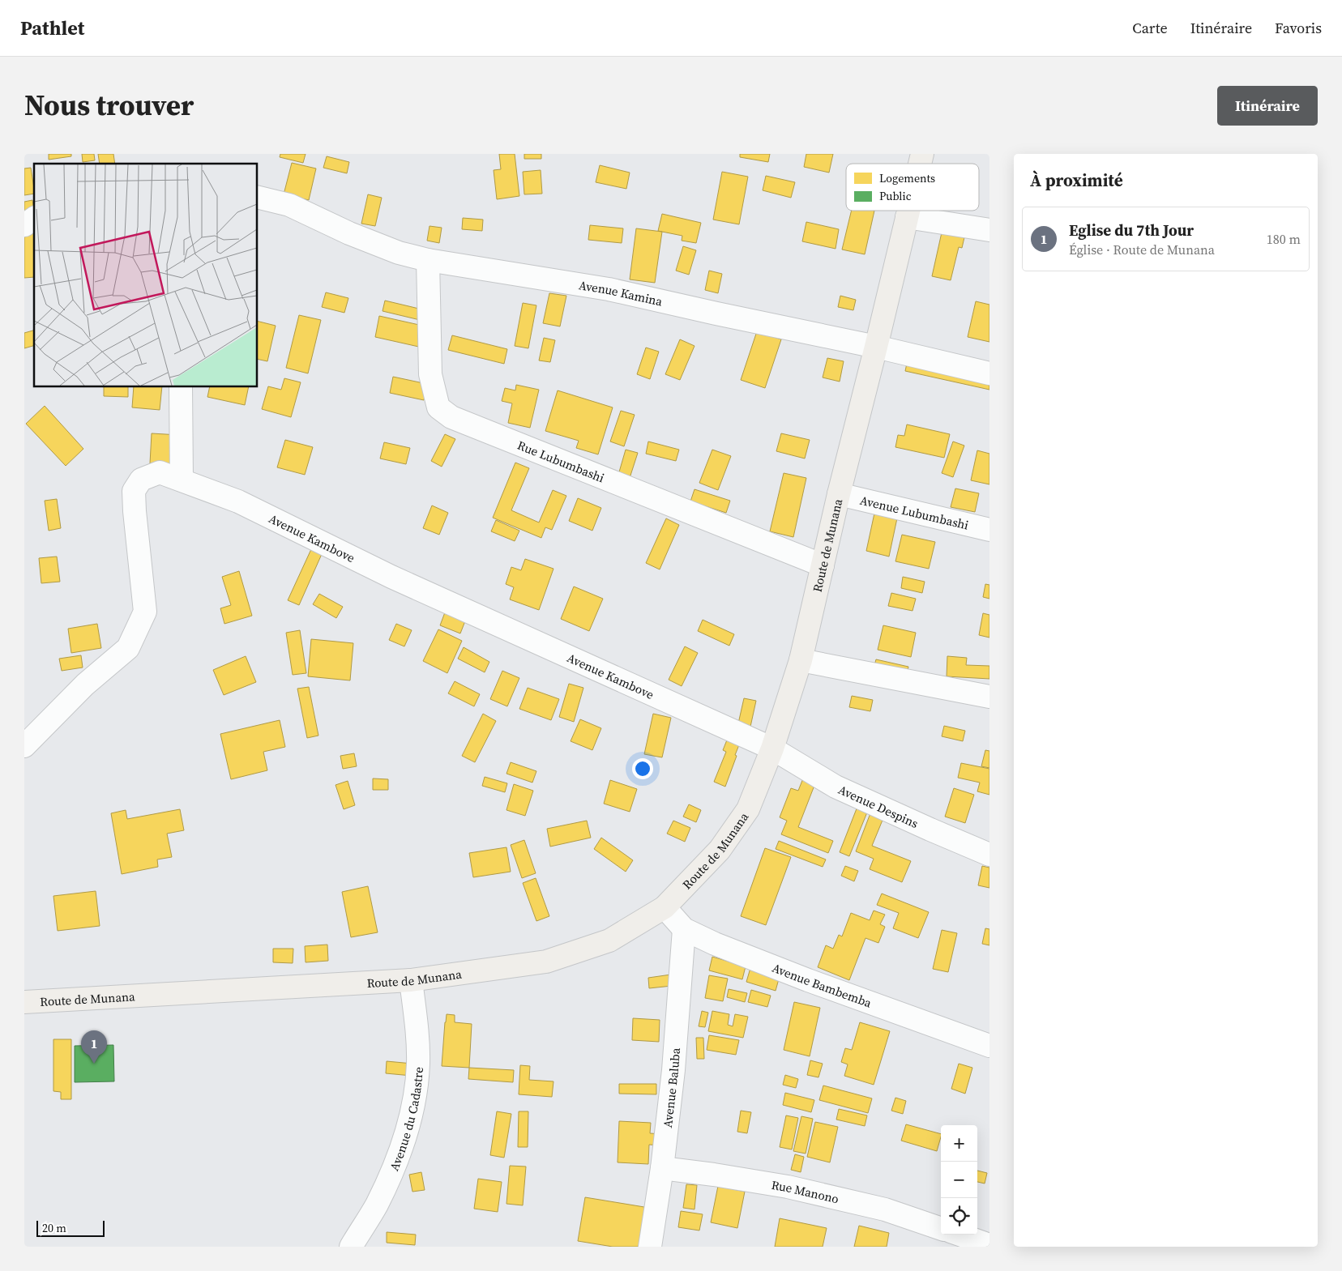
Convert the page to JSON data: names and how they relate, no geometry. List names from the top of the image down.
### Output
{
  "streets": {
    "main road": ["Route de Munana"],
    "street": [
      "Avenue Kamina",
      "Rue Lubumbashi",
      "Avenue Lubumbashi",
      "Avenue Kambove",
      "Avenue Despins",
      "Avenue Bambemba",
      "Avenue Baluba",
      "Avenue du Cadastre",
      "Rue Manono"
    ]
  },
  "crossings": [
    ["Avenue Kamina", "Rue Lubumbashi"],
    ["Avenue Kamina", "Route de Munana"],
    ["Rue Lubumbashi", "Route de Munana"],
    ["Avenue Lubumbashi", "Route de Munana"],
    ["Avenue Kambove", "Route de Munana"],
    ["Avenue Kambove", "Avenue Despins"],
    ["Route de Munana", "Avenue Despins"],
    ["Route de Munana", "Avenue Bambemba"],
    ["Route de Munana", "Avenue du Cadastre"],
    ["Avenue Bambemba", "Avenue Baluba"],
    ["Avenue Baluba", "Rue Manono"]
  ],
  "legend": ["Logements", "Public"],
  "scale_bar": "20 m",
  "page": {
    "header": "Pathlet",
    "nav": ["Carte", "Itinéraire", "Favoris"],
    "title": "Nous trouver",
    "buttons": "Itinéraire",
    "heading": "À proximité",
    "list": [
      {
        "mark": "1",
        "name": "Eglise du 7th Jour",
        "note": "Église · Route de Munana",
        "value": "180 m"
      }
    ],
    "pins": "1",
    "map_buttons": ["+", "−"],
    "scale": "20 m"
  }
}
